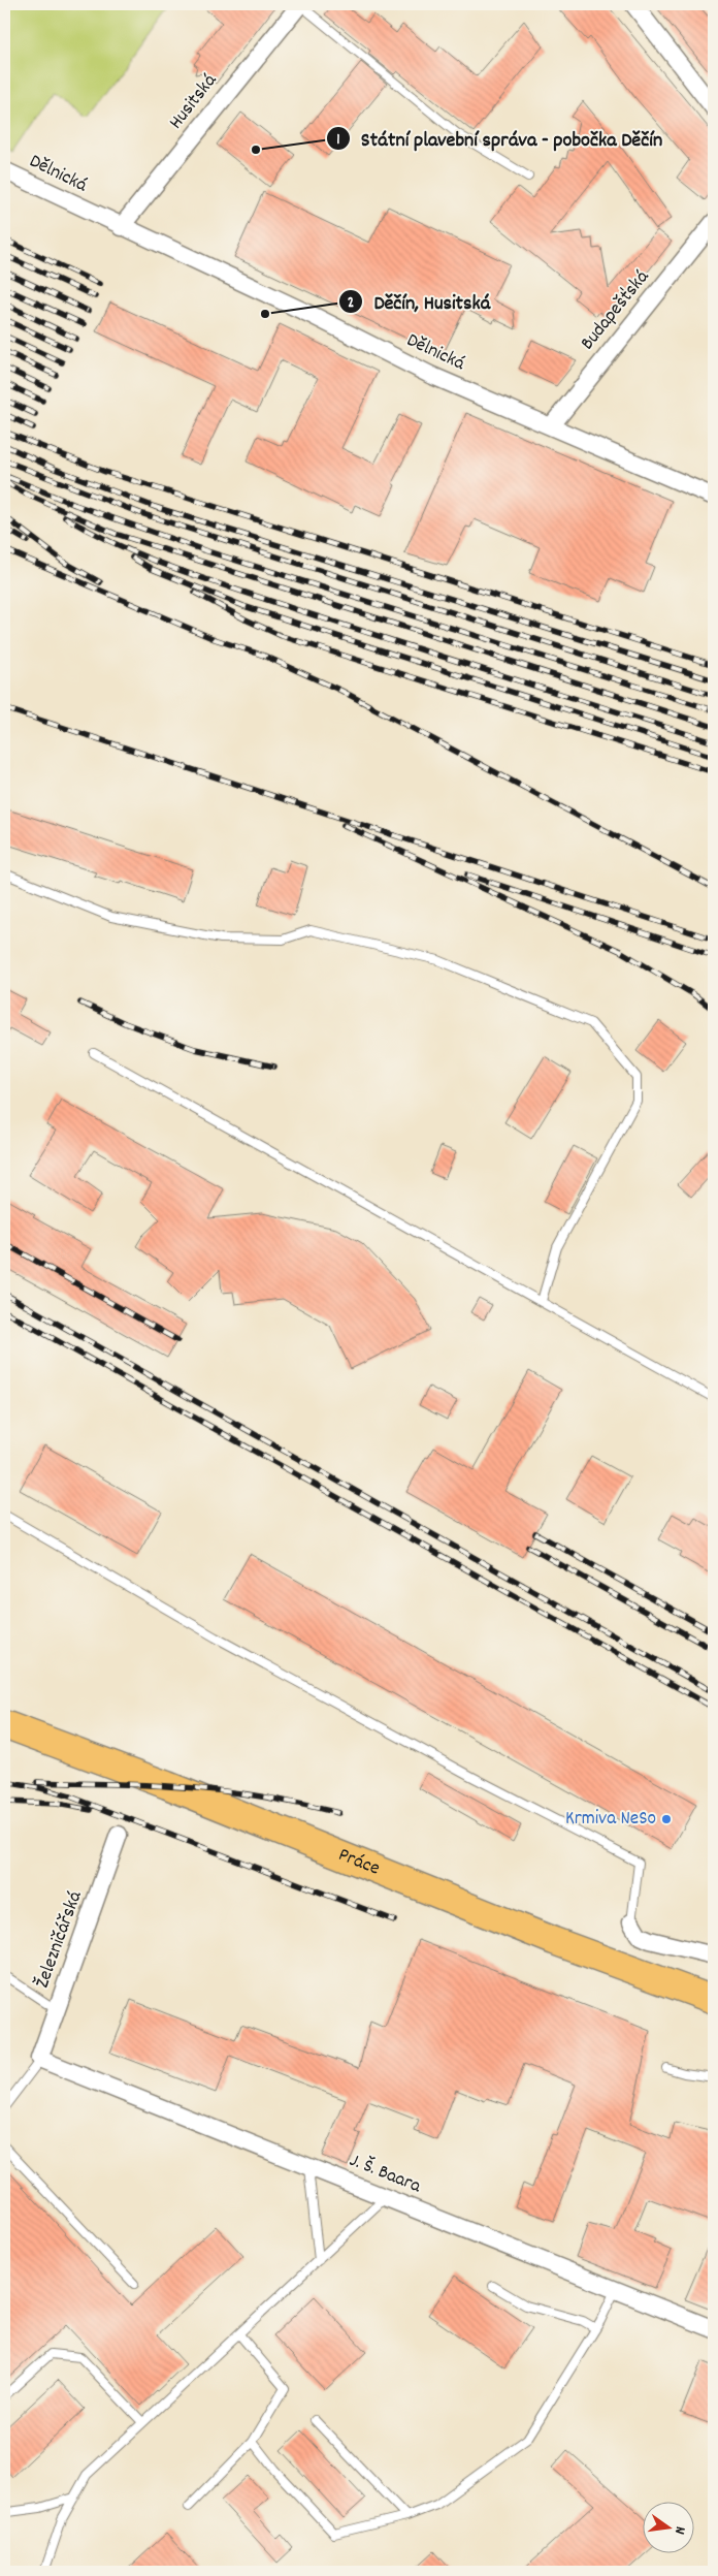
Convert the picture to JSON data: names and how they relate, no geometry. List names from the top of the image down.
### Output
{
  "streets": {
    "main road": ["Práce"],
    "street": [
      "Husitská",
      "Dělnická",
      "Budapešťská",
      "Železničářská",
      "J. Š. Baara"
    ]
  },
  "crossings": [
    ["Husitská", "Dělnická"],
    ["Dělnická", "Budapešťská"],
    ["Železničářská", "J. Š. Baara"]
  ],
  "places": ["Státní plavební správa - pobočka Děčín", "Děčín, Husitská", "Krmiva NeSo"],
  "north": "right"
}
